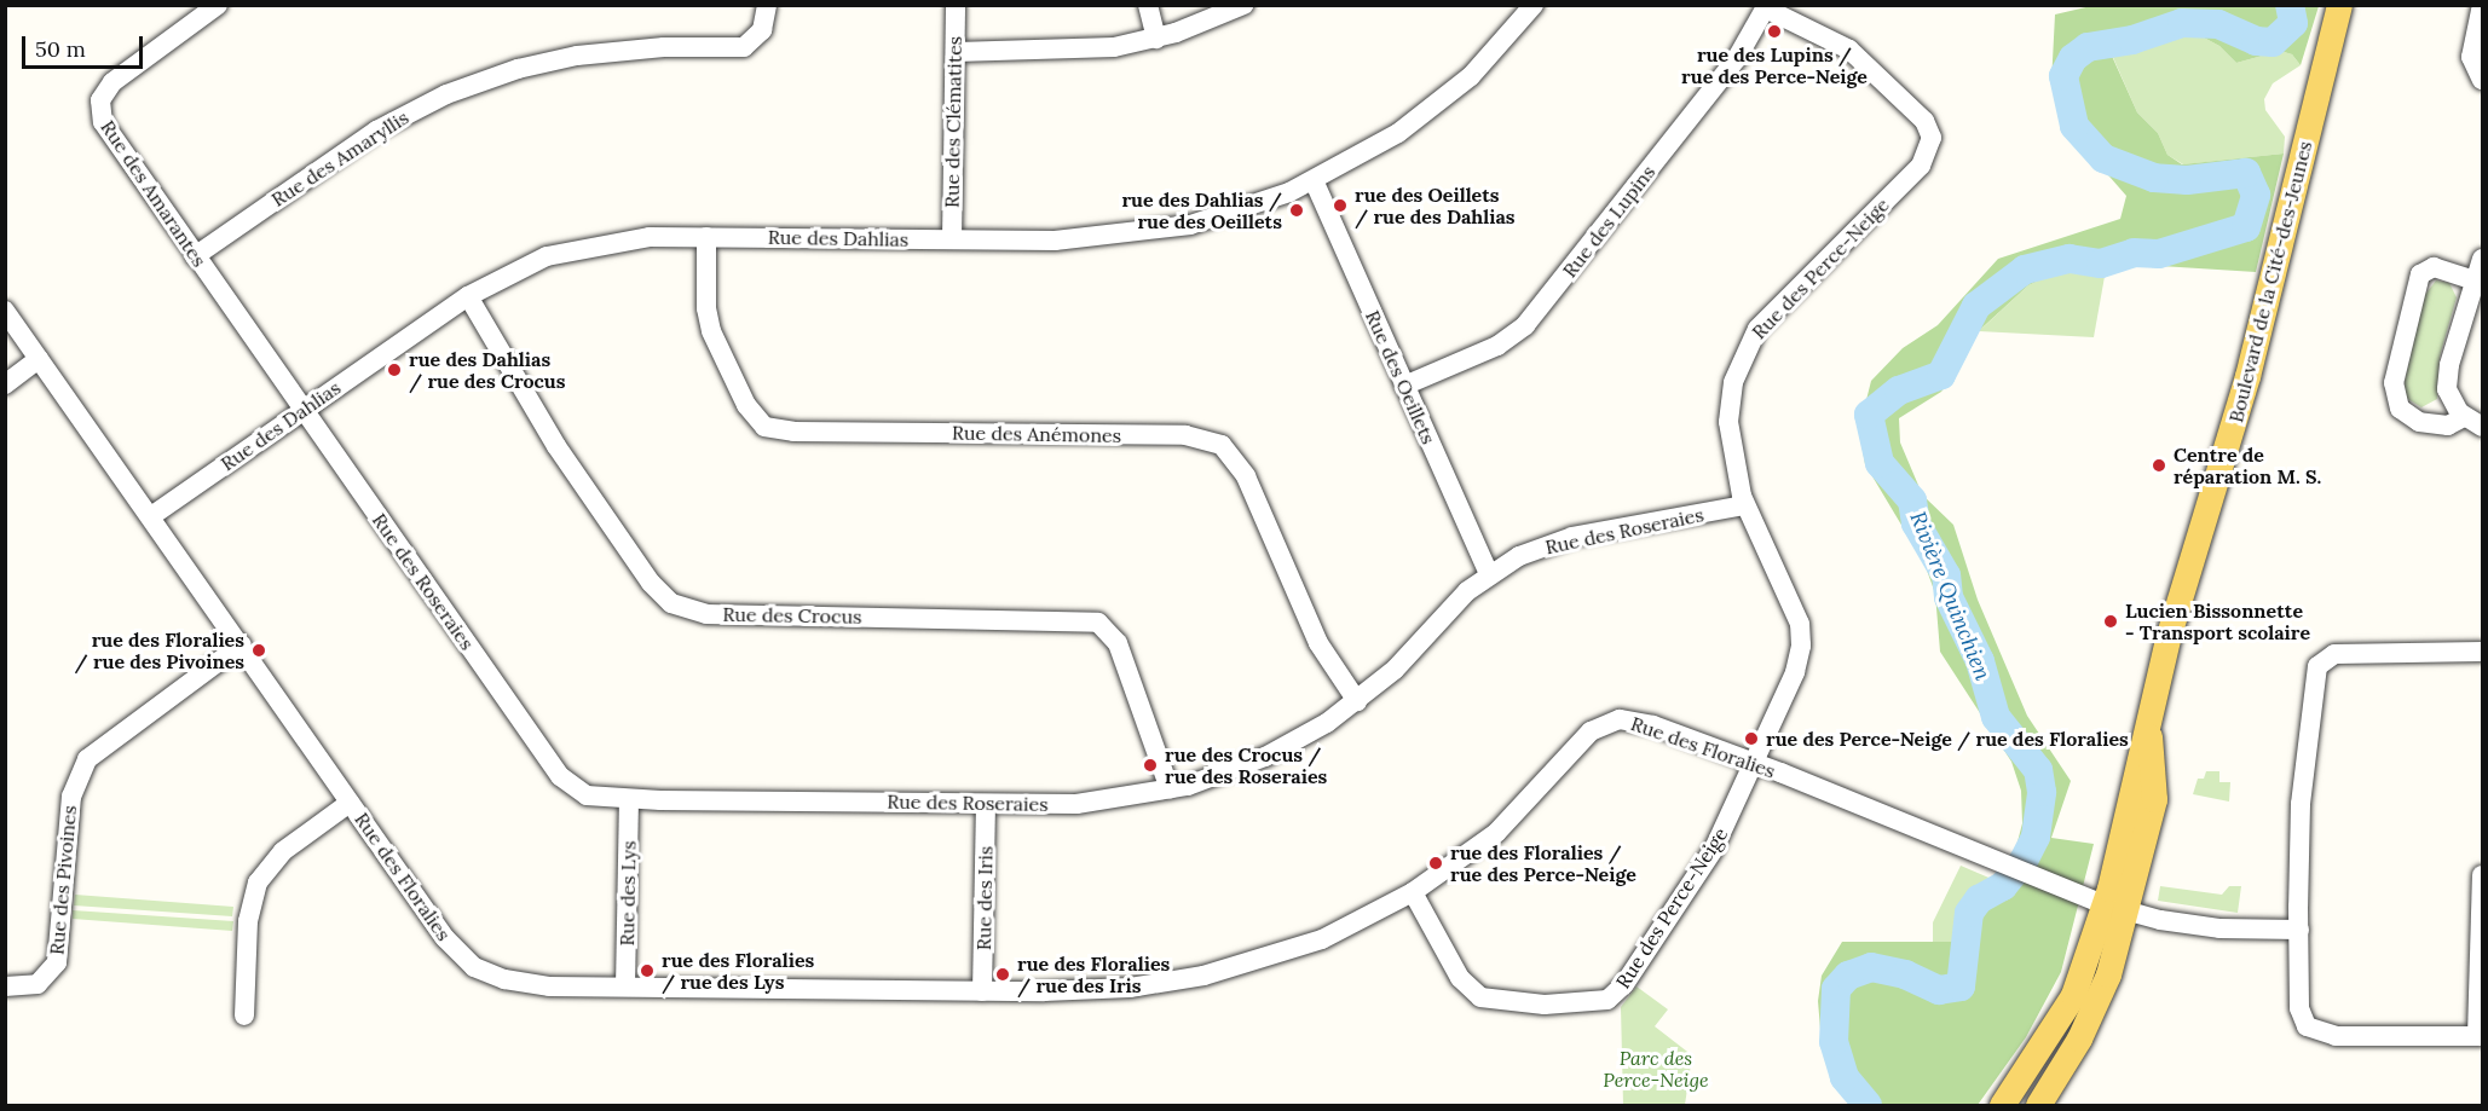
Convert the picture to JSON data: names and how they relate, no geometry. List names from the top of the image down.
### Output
{
  "streets": {
    "main road": ["Boulevard de la Cité-des-Jeunes"],
    "street": [
      "Rue des Clématites",
      "Rue des Amaryllis",
      "Rue des Amarantes",
      "Rue des Lupins",
      "Rue des Dahlias",
      "Rue des Perce-Neige",
      "Rue des Oeillets",
      "Rue des Anémones",
      "Rue des Roseraies",
      "Rue des Crocus",
      "Rue des Floralies",
      "Rue des Pivoines",
      "Rue des Lys",
      "Rue des Iris"
    ]
  },
  "crossings": [
    ["Rue des Clématites", "Rue des Dahlias"],
    ["Rue des Amaryllis", "Rue des Amarantes"],
    ["Rue des Amarantes", "Rue des Dahlias"],
    ["Rue des Amarantes", "Rue des Roseraies"],
    ["Rue des Lupins", "Rue des Perce-Neige"],
    ["Rue des Lupins", "Rue des Oeillets"],
    ["Rue des Dahlias", "Rue des Oeillets"],
    ["Rue des Dahlias", "Rue des Anémones"],
    ["Rue des Dahlias", "Rue des Roseraies"],
    ["Rue des Dahlias", "Rue des Crocus"],
    ["Rue des Dahlias", "Rue des Floralies"],
    ["Rue des Perce-Neige", "Rue des Roseraies"],
    ["Rue des Perce-Neige", "Rue des Floralies"],
    ["Boulevard de la Cité-des-Jeunes", "Rue des Floralies"],
    ["Rue des Oeillets", "Rue des Roseraies"],
    ["Rue des Anémones", "Rue des Roseraies"],
    ["Rue des Roseraies", "Rue des Crocus"],
    ["Rue des Roseraies", "Rue des Lys"],
    ["Rue des Roseraies", "Rue des Iris"],
    ["Rue des Floralies", "Rue des Pivoines"],
    ["Rue des Floralies", "Rue des Lys"],
    ["Rue des Floralies", "Rue des Iris"]
  ],
  "water": ["Rivière Quinchien"],
  "parks": ["Parc des Perce-Neige"],
  "places": [
    "rue des Lupins / rue des Perce-Neige",
    "rue des Oeillets / rue des Dahlias",
    "rue des Dahlias / rue des Oeillets",
    "rue des Dahlias / rue des Crocus",
    "Centre de réparation M. S.",
    "Lucien Bissonnette - Transport scolaire",
    "rue des Floralies / rue des Pivoines",
    "rue des Perce-Neige / rue des Floralies",
    "rue des Crocus / rue des Roseraies",
    "rue des Floralies / rue des Perce-Neige",
    "rue des Floralies / rue des Lys",
    "rue des Floralies / rue des Iris"
  ],
  "scale_bar": "50 m"
}
